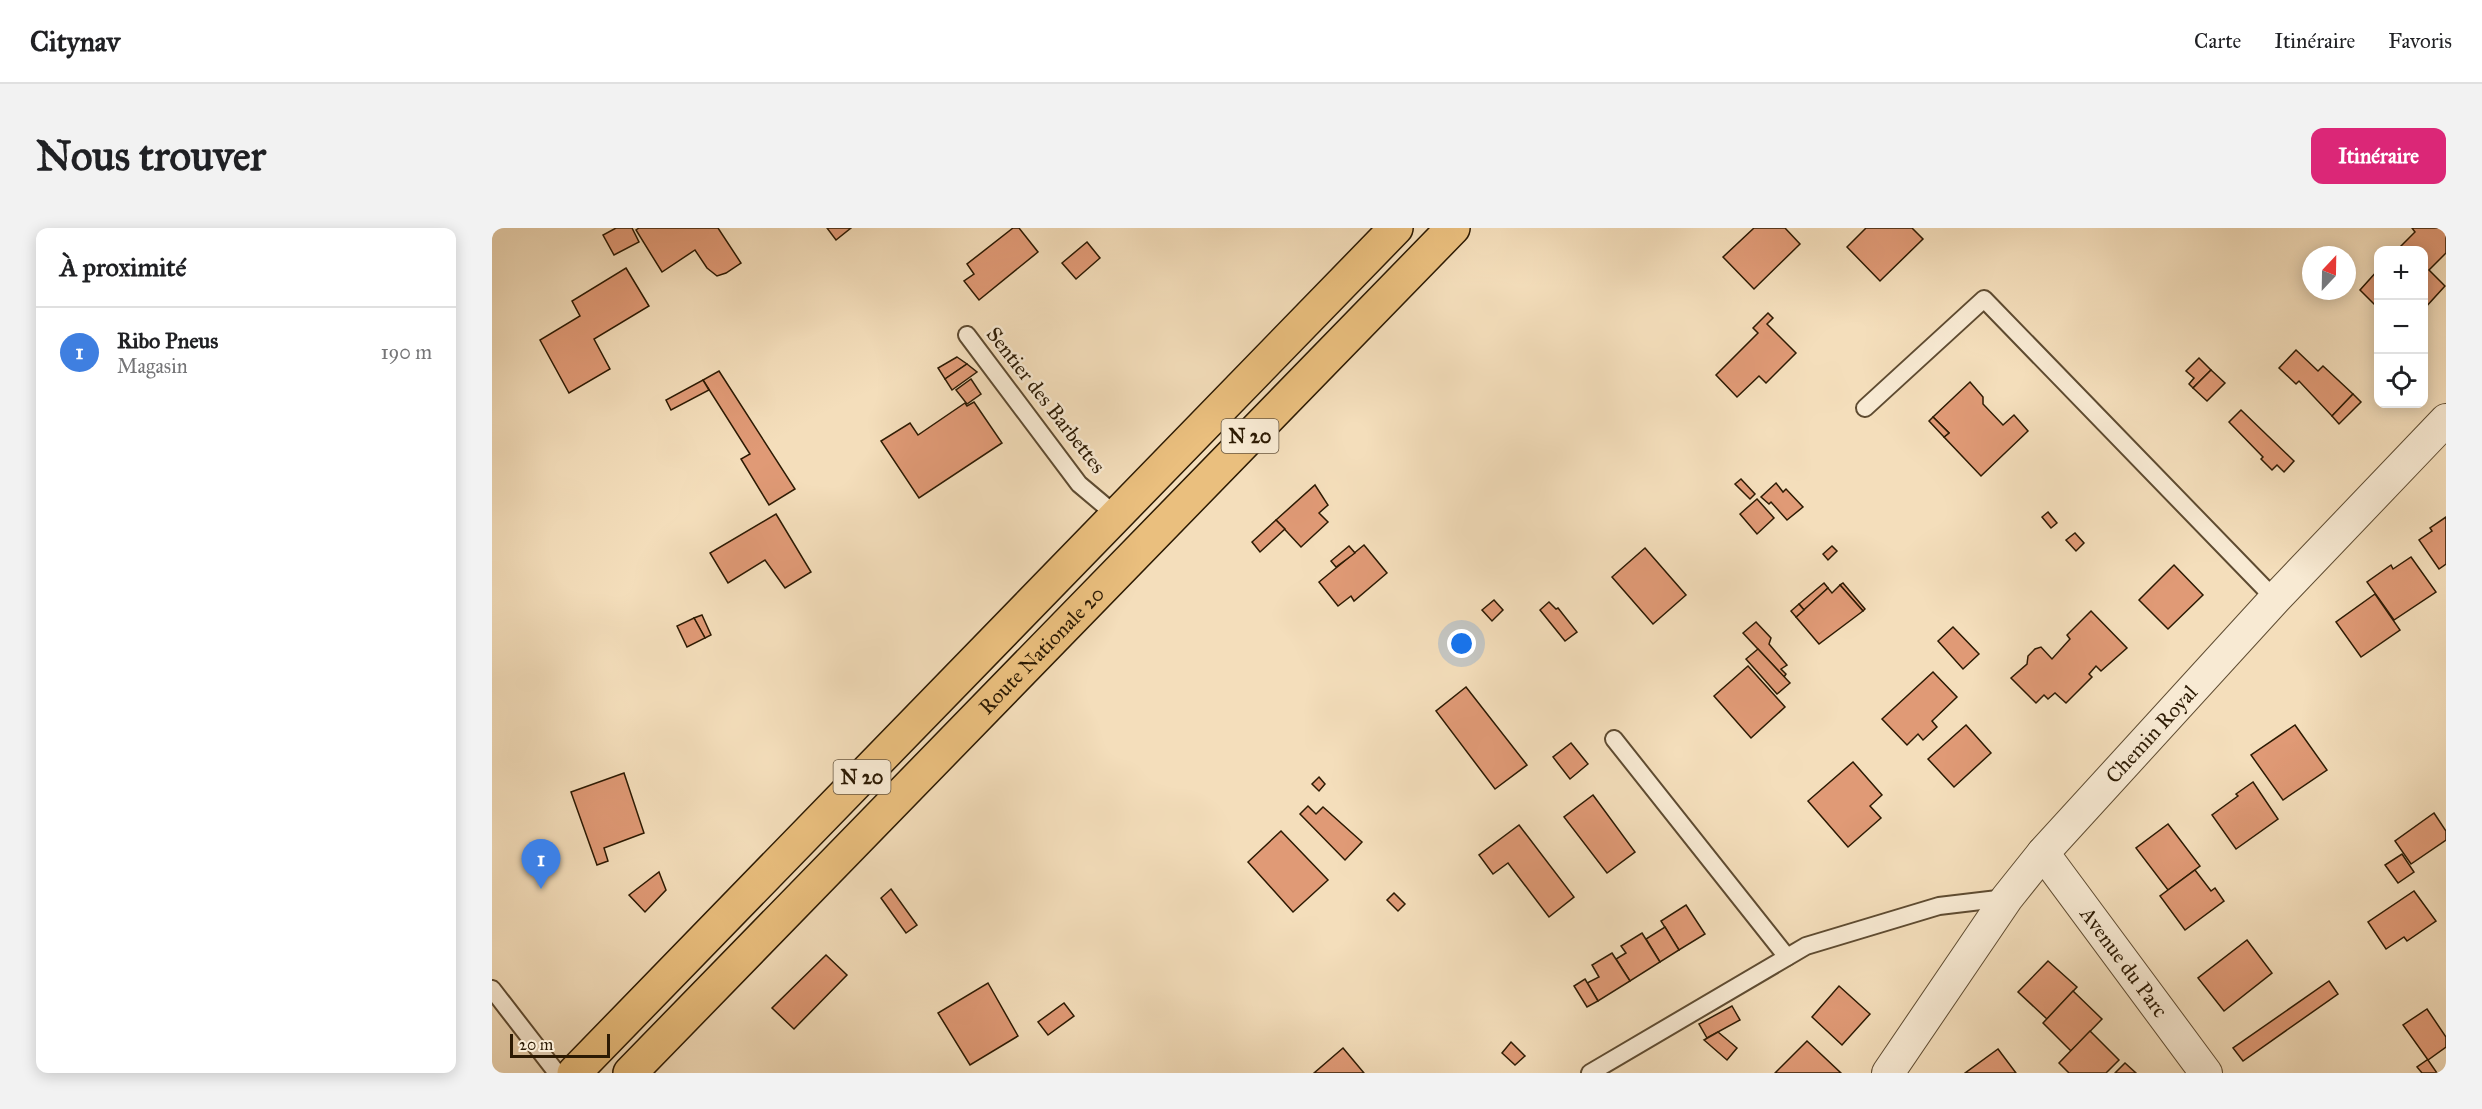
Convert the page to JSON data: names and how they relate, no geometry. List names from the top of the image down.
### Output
{
  "streets": {
    "main road": ["N 20", "Route Nationale 20"],
    "street": ["Chemin Royal", "Avenue du Parc"],
    "lane": ["Sentier des Barbettes"]
  },
  "crossings": [
    ["Sentier des Barbettes", "Route Nationale 20"],
    ["Chemin Royal", "Avenue du Parc"]
  ],
  "scale_bar": "20 m",
  "north": "top",
  "page": {
    "header": "Citynav",
    "nav": ["Carte", "Itinéraire", "Favoris"],
    "buttons": "Itinéraire",
    "title": "Nous trouver",
    "heading": "À proximité",
    "map_buttons": ["+", "−"],
    "list": [
      {
        "mark": "1",
        "name": "Ribo Pneus",
        "note": "Magasin",
        "value": "190 m"
      }
    ],
    "pins": "1",
    "scale": "20 m"
  }
}
